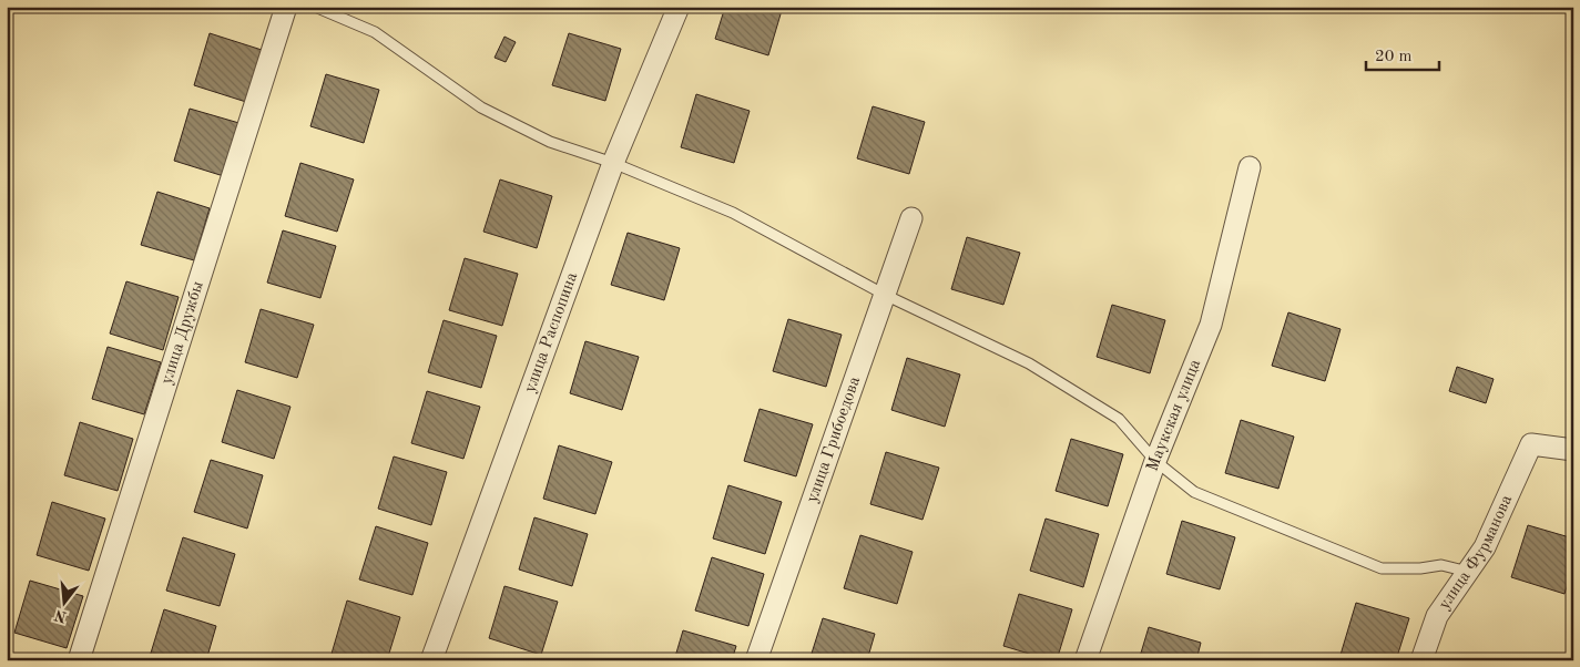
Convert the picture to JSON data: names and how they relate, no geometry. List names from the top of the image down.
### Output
{
  "streets": {
    "street": [
      "улица Распопина",
      "улица Дружбы",
      "Маукская улица",
      "улица Грибоедова",
      "улица Фурманова"
    ]
  },
  "scale_bar": "20 m",
  "north": "bottom"
}
